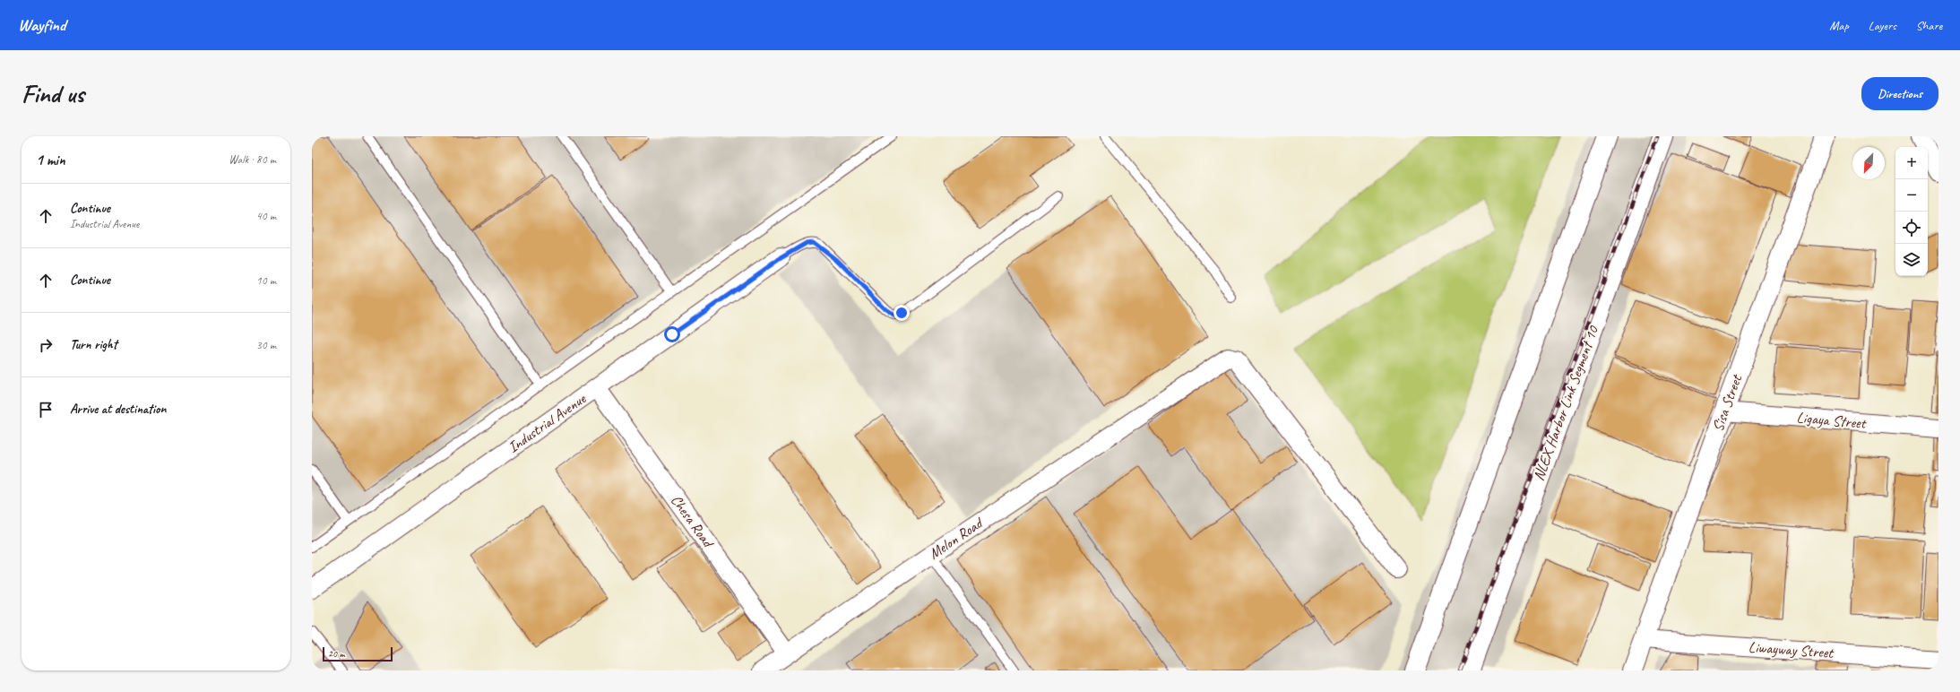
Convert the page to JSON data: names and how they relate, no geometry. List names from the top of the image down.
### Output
{
  "streets": {
    "main road": ["NLEX Harbor Link Segment 10", "Sisa Street"],
    "street": [
      "Ligaya Street",
      "Industrial Avenue",
      "Chesa Road",
      "Melon Road",
      "Liwayway Street"
    ]
  },
  "crossings": [
    ["Sisa Street", "Ligaya Street"],
    ["Sisa Street", "Liwayway Street"],
    ["Industrial Avenue", "Chesa Road"],
    ["Chesa Road", "Melon Road"]
  ],
  "scale_bar": "20 m",
  "north": "bottom left",
  "page": {
    "header": "Wayfind",
    "nav": ["Map", "Layers", "Share"],
    "buttons": "Directions",
    "title": "Find us",
    "heading": ["1 min", "Walk · 80 m"],
    "map_buttons": ["+", "−"],
    "list": [
      ["Continue", "Industrial Avenue", "40 m"],
      ["Continue", "10 m"],
      ["Turn right", "30 m"],
      "Arrive at destination"
    ],
    "scale": "20 m"
  }
}
